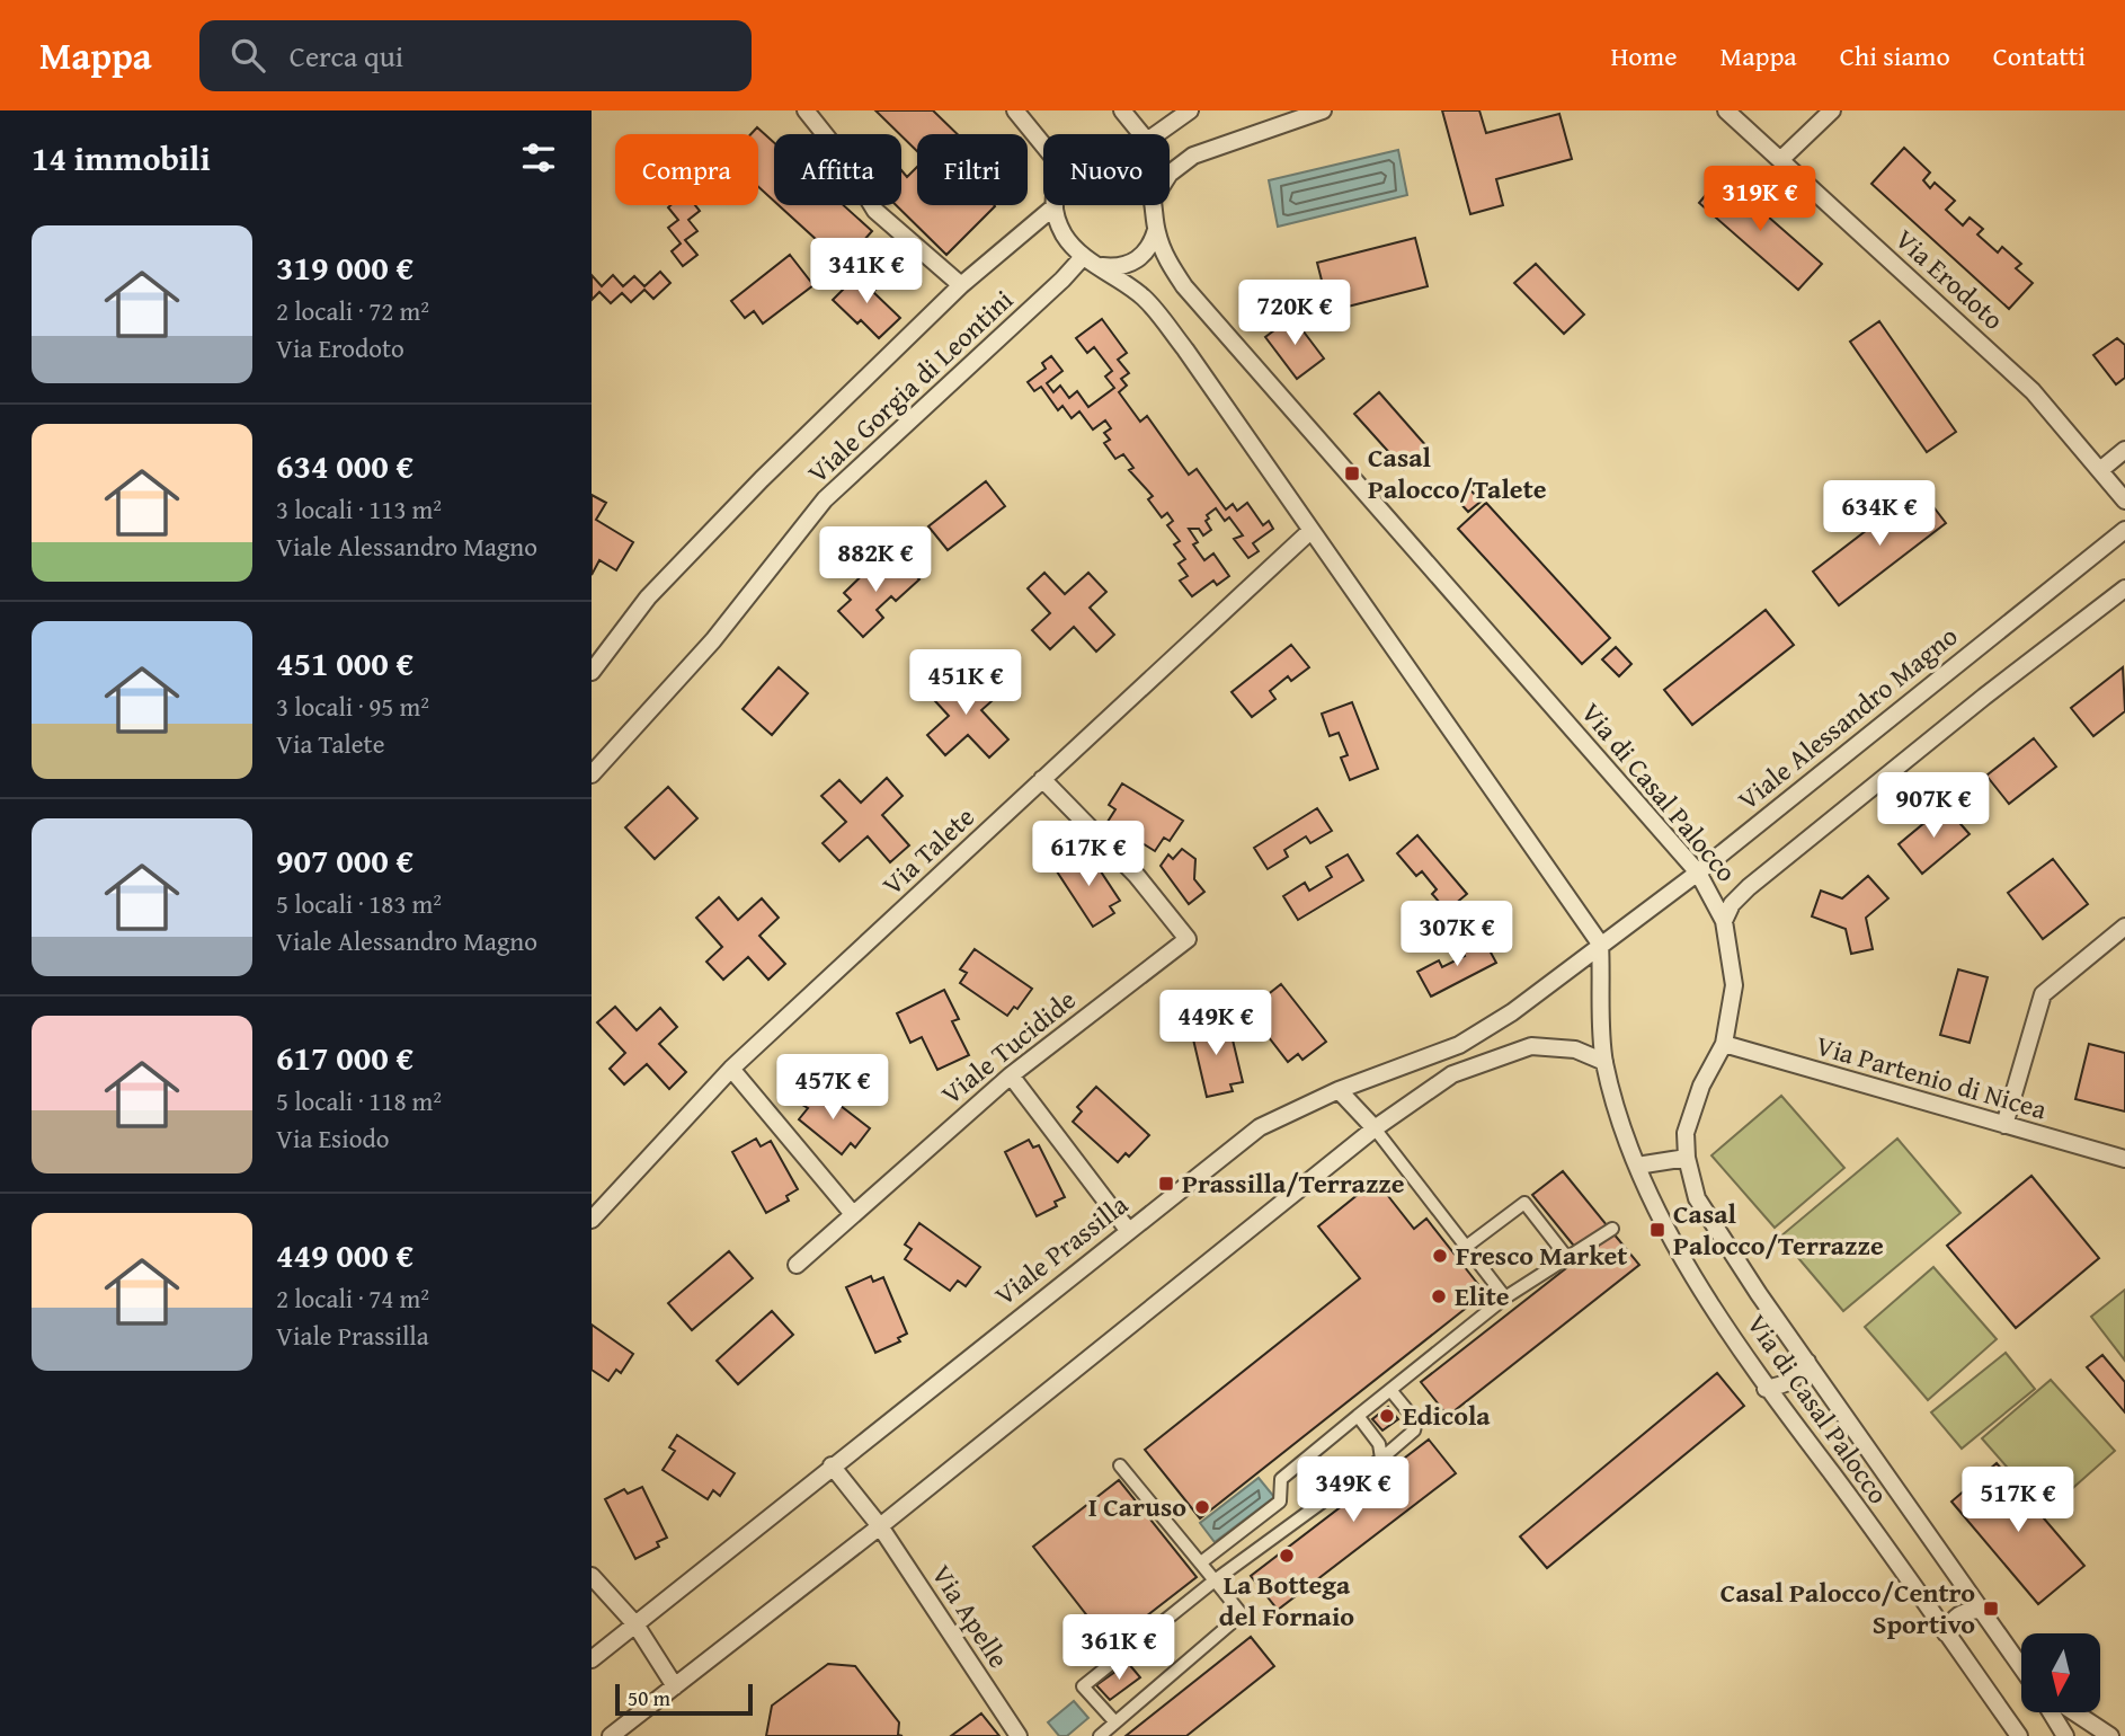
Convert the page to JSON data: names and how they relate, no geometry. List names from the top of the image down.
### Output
{
  "streets": {
    "street": [
      "Via Erodoto",
      "Viale Gorgia di Leontini",
      "Viale Alessandro Magno",
      "Via di Casal Palocco",
      "Via Talete",
      "Viale Tucidide",
      "Via Partenio di Nicea",
      "Viale Prassilla",
      "Via Apelle"
    ]
  },
  "crossings": [
    ["Viale Alessandro Magno", "Via di Casal Palocco"],
    ["Viale Alessandro Magno", "Viale Prassilla"],
    ["Via di Casal Palocco", "Via Partenio di Nicea"],
    ["Via di Casal Palocco", "Viale Prassilla"],
    ["Via Talete", "Viale Tucidide"],
    ["Viale Prassilla", "Via Apelle"]
  ],
  "places": {
    "transit": [
      "Casal Palocco/Talete",
      "Prassilla/Terrazze",
      "Casal Palocco/Terrazze",
      "Casal Palocco/Centro Sportivo"
    ],
    "other": [
      "Fresco Market",
      "Elite",
      "Edicola",
      "I Caruso",
      "La Bottega del Fornaio"
    ]
  },
  "scale_bar": "50 m",
  "north": "bottom",
  "page": {
    "header": "Mappa",
    "search": "Cerca qui",
    "nav": [
      "Home",
      "Mappa",
      "Chi siamo",
      "Contatti"
    ],
    "heading": "14 immobili",
    "chip": [
      "Compra",
      "Affitta",
      "Filtri",
      "Nuovo"
    ],
    "price": [
      "319K €",
      "341K €",
      "720K €",
      "634K €",
      "882K €",
      "451K €",
      "907K €",
      "617K €",
      "307K €",
      "449K €",
      "457K €",
      "349K €",
      "517K €",
      "361K €"
    ],
    "list": [
      {
        "name": "319 000 €",
        "note": "2 locali · 72 m² · Via Erodoto"
      },
      {
        "name": "634 000 €",
        "note": "3 locali · 113 m² · Viale Alessandro Magno"
      },
      {
        "name": "451 000 €",
        "note": "3 locali · 95 m² · Via Talete"
      },
      {
        "name": "907 000 €",
        "note": "5 locali · 183 m² · Viale Alessandro Magno"
      },
      {
        "name": "617 000 €",
        "note": "5 locali · 118 m² · Via Esiodo"
      },
      {
        "name": "449 000 €",
        "note": "2 locali · 74 m² · Viale Prassilla"
      }
    ],
    "scale": "50 m"
  }
}
